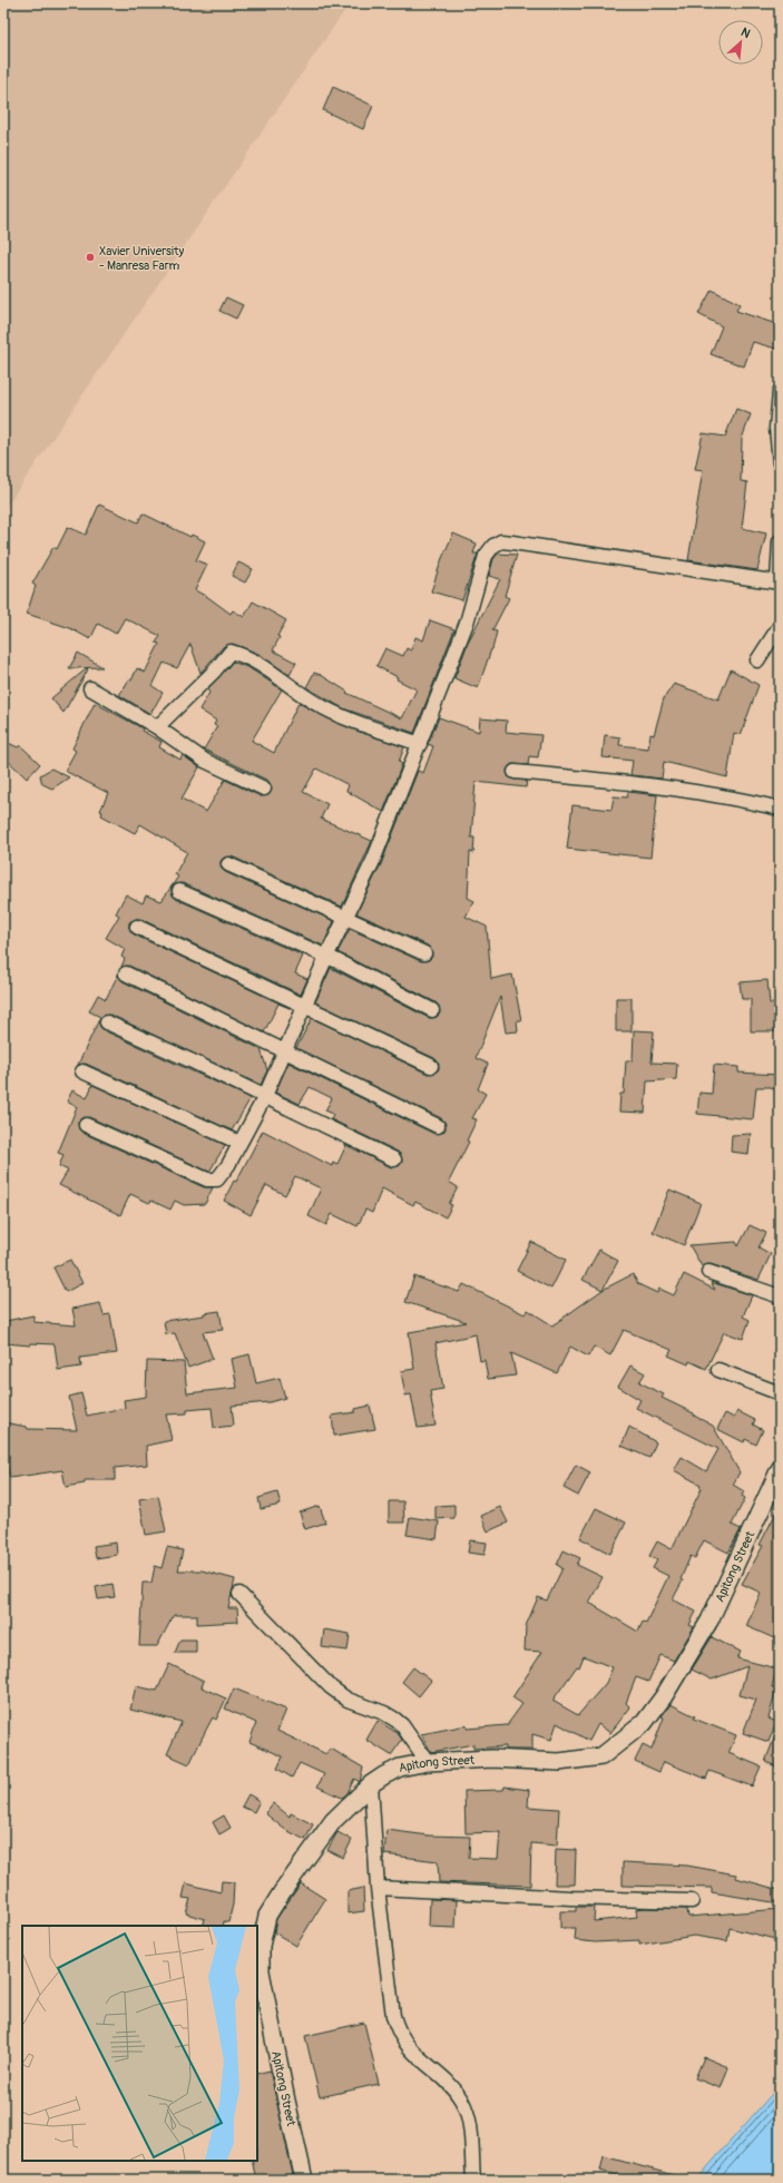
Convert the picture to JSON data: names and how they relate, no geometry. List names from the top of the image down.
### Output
{
  "streets": {
    "street": ["Apitong Street"]
  },
  "places": ["Xavier University - Manresa Farm"],
  "north": "top right"
}
